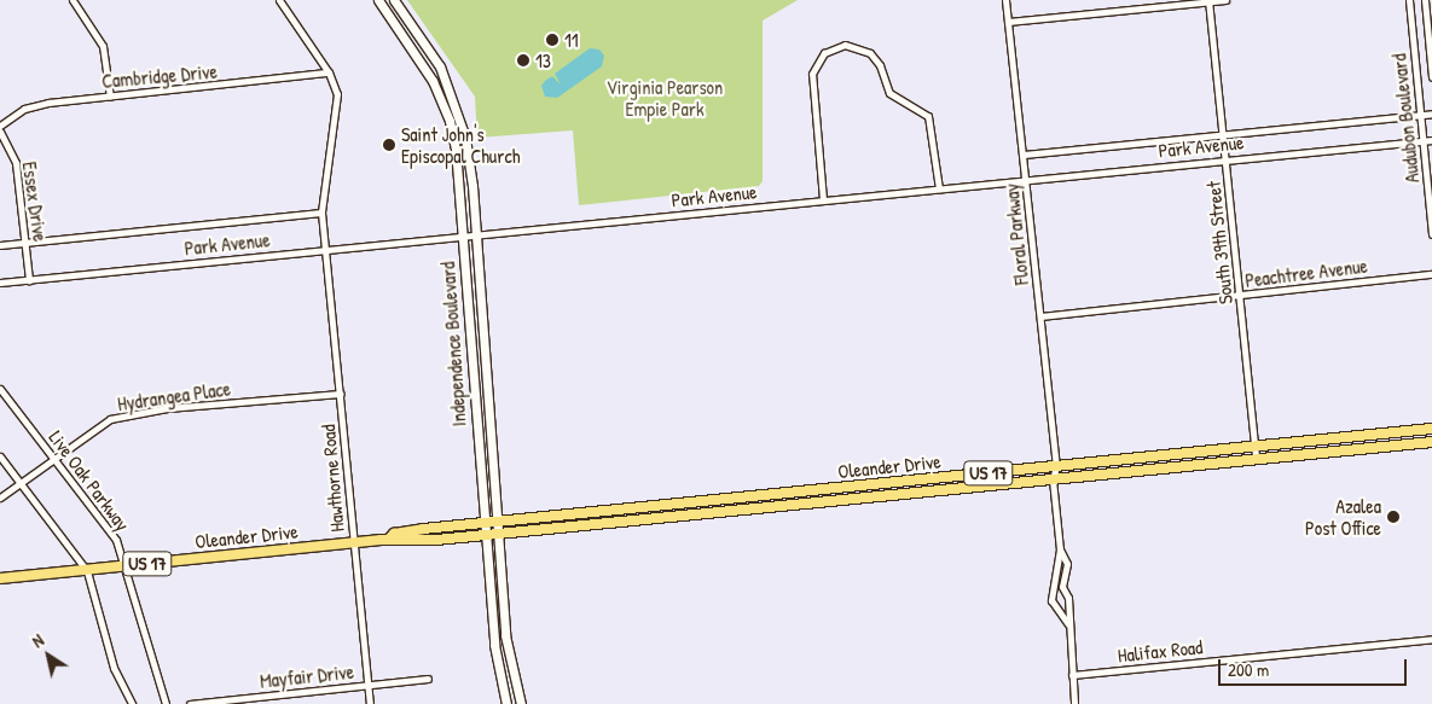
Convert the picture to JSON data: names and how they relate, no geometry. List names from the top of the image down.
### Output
{
  "streets": {
    "main road": ["Independence Boulevard", "Oleander Drive", "US 17"],
    "street": [
      "Cambridge Drive",
      "Audubon Boulevard",
      "Park Avenue",
      "Essex Drive",
      "Floral Parkway",
      "South 39th Street",
      "Peachtree Avenue",
      "Hydrangea Place",
      "Hawthorne Road",
      "Live Oak Parkway",
      "Halifax Road",
      "Mayfair Drive"
    ]
  },
  "crossings": [
    ["Cambridge Drive", "Hawthorne Road"],
    ["Audubon Boulevard", "Park Avenue"],
    ["Park Avenue", "Essex Drive"],
    ["Park Avenue", "Floral Parkway"],
    ["Park Avenue", "South 39th Street"],
    ["Park Avenue", "Independence Boulevard"],
    ["Park Avenue", "Hawthorne Road"],
    ["Floral Parkway", "Peachtree Avenue"],
    ["Floral Parkway", "Oleander Drive"],
    ["South 39th Street", "Peachtree Avenue"],
    ["South 39th Street", "Oleander Drive"],
    ["Independence Boulevard", "Oleander Drive"],
    ["Hydrangea Place", "Hawthorne Road"],
    ["Hydrangea Place", "Live Oak Parkway"],
    ["Oleander Drive", "Hawthorne Road"],
    ["Oleander Drive", "Live Oak Parkway"],
    ["Hawthorne Road", "Mayfair Drive"]
  ],
  "parks": ["Virginia Pearson Empie Park"],
  "places": [
    "11",
    "13",
    "Saint John's Episcopal Church",
    "Azalea Post Office"
  ],
  "scale_bar": "200 m",
  "north": "top left"
}
